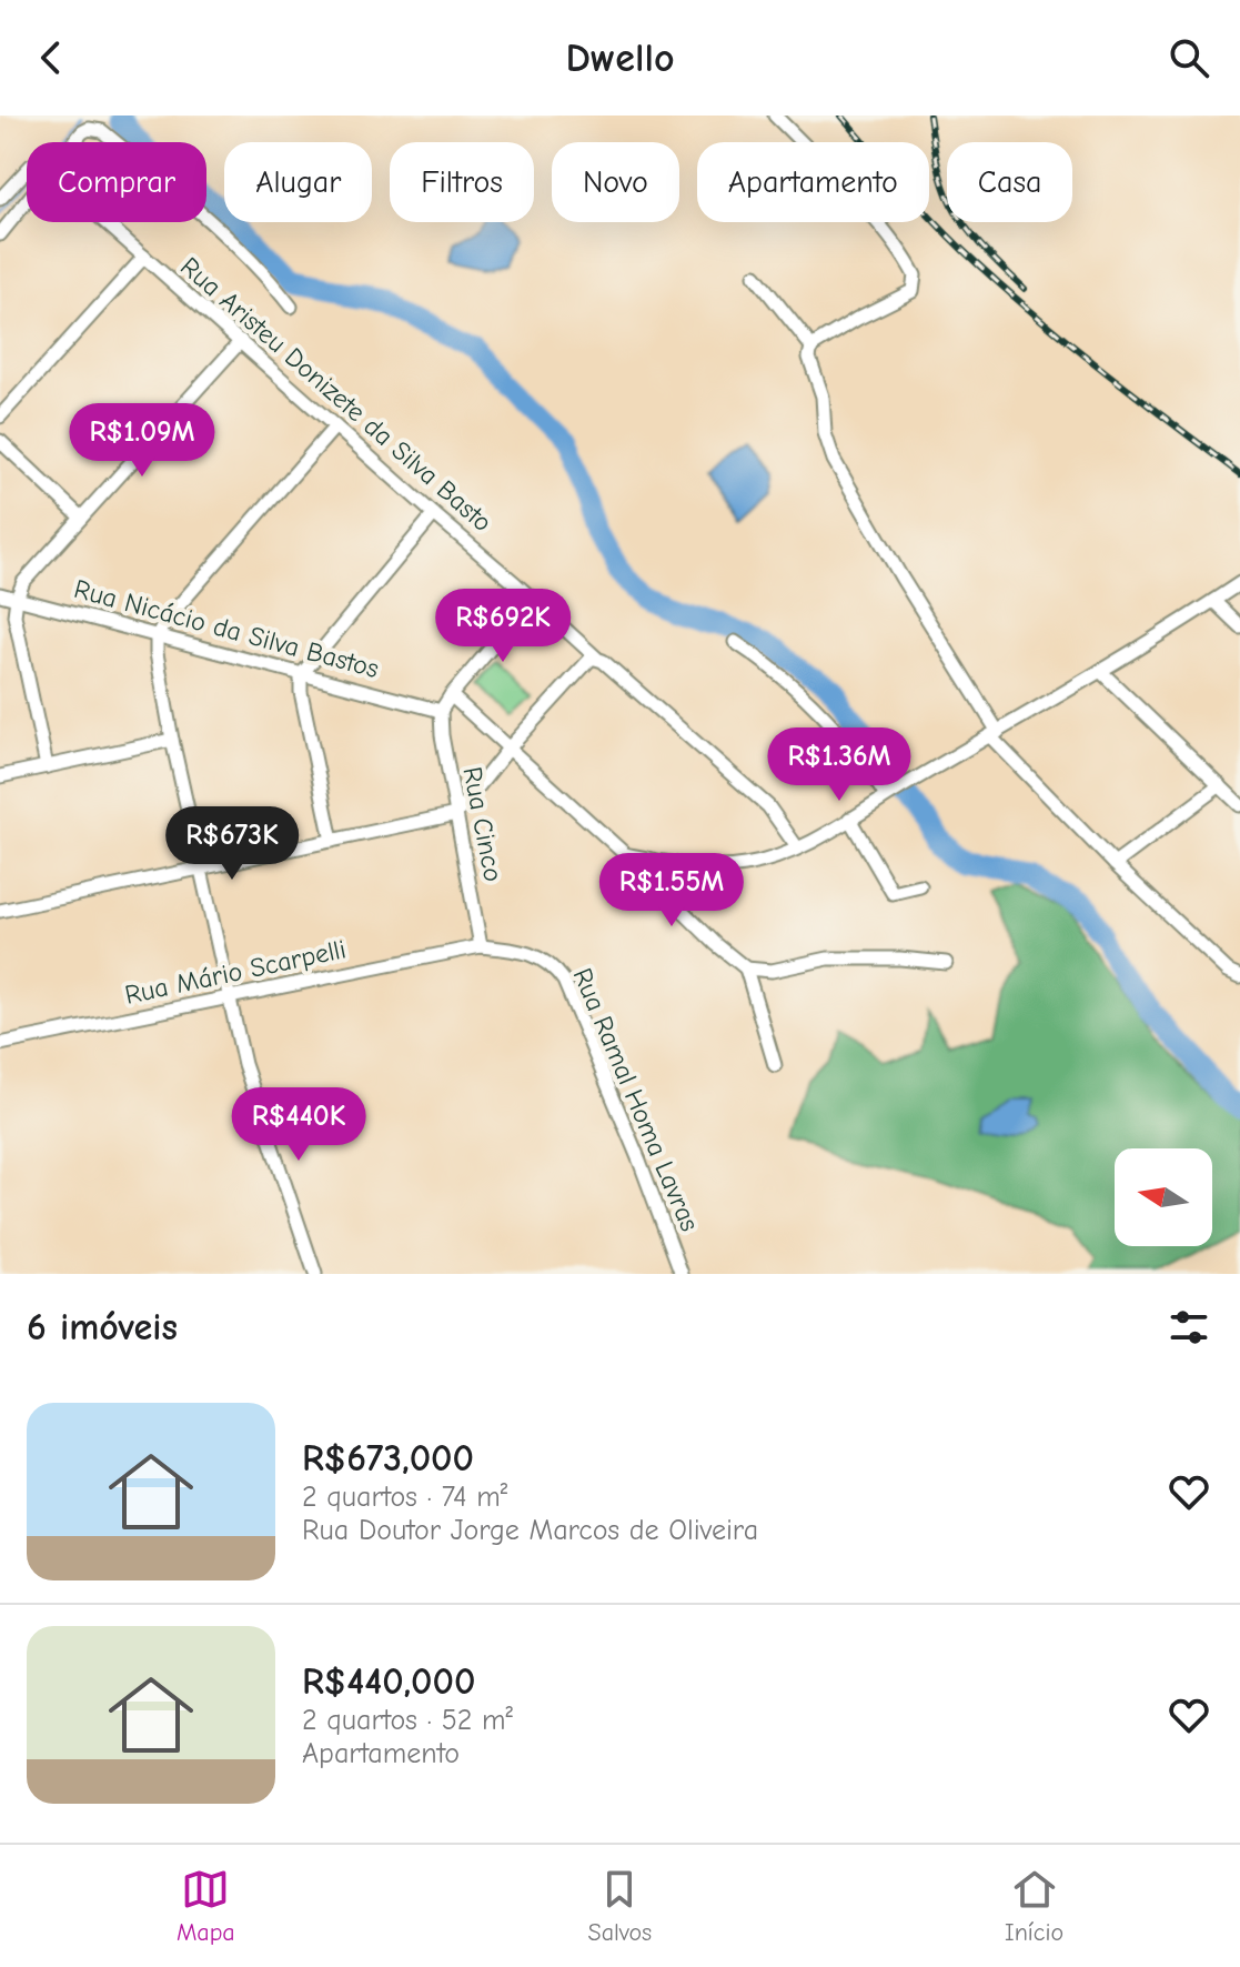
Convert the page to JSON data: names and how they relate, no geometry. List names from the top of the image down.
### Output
{
  "streets": {
    "street": [
      "Rua Aristeu Donizete da Silva Basto",
      "Rua Nicácio da Silva Bastos",
      "Rua Cinco",
      "Rua Mário Scarpelli",
      "Rua Ramal Homa Lavras"
    ]
  },
  "crossings": [
    ["Rua Nicácio da Silva Bastos", "Rua Cinco"],
    ["Rua Cinco", "Rua Mário Scarpelli"],
    ["Rua Cinco", "Rua Ramal Homa Lavras"],
    ["Rua Mário Scarpelli", "Rua Ramal Homa Lavras"]
  ],
  "north": "left",
  "page": {
    "header": "Dwello",
    "chip": [
      "Comprar",
      "Alugar",
      "Filtros",
      "Novo",
      "Apartamento",
      "Casa"
    ],
    "price": [
      "R$1.09M",
      "R$692K",
      "R$1.36M",
      "R$673K",
      "R$1.55M",
      "R$440K"
    ],
    "heading": "6 imóveis",
    "list": [
      {
        "name": "R$673,000",
        "note": "2 quartos · 74 m² · Rua Doutor Jorge Marcos de Oliveira"
      },
      {
        "name": "R$440,000",
        "note": "2 quartos · 52 m² · Apartamento"
      }
    ],
    "tabs": ["Mapa", "Salvos", "Início"]
  }
}
